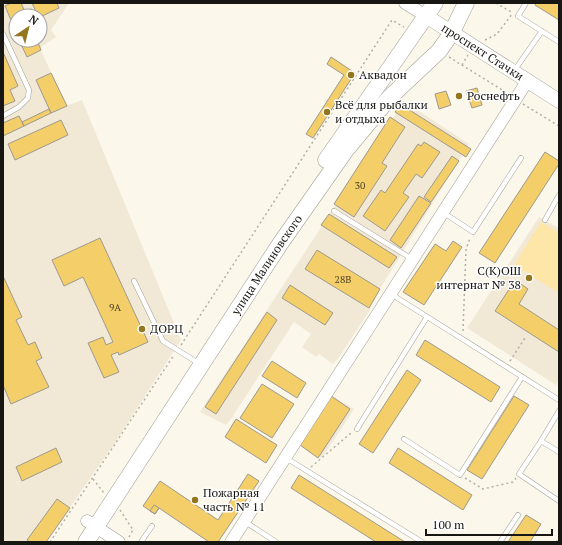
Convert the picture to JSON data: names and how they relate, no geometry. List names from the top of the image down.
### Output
{
  "streets": {
    "highway": ["улица Малиновского"],
    "main road": ["проспект Стачки"]
  },
  "crossings": [
    ["проспект Стачки", "улица Малиновского"]
  ],
  "places": [
    "Аквадон",
    "Роснефть",
    "Всё для рыбалки и отдыха",
    "С(К)ОШ интернат № 38",
    "ДОРЦ",
    "Пожарная часть № 11"
  ],
  "house_numbers": ["30", "28В", "9А"],
  "scale_bar": "100 m",
  "north": "top right"
}
